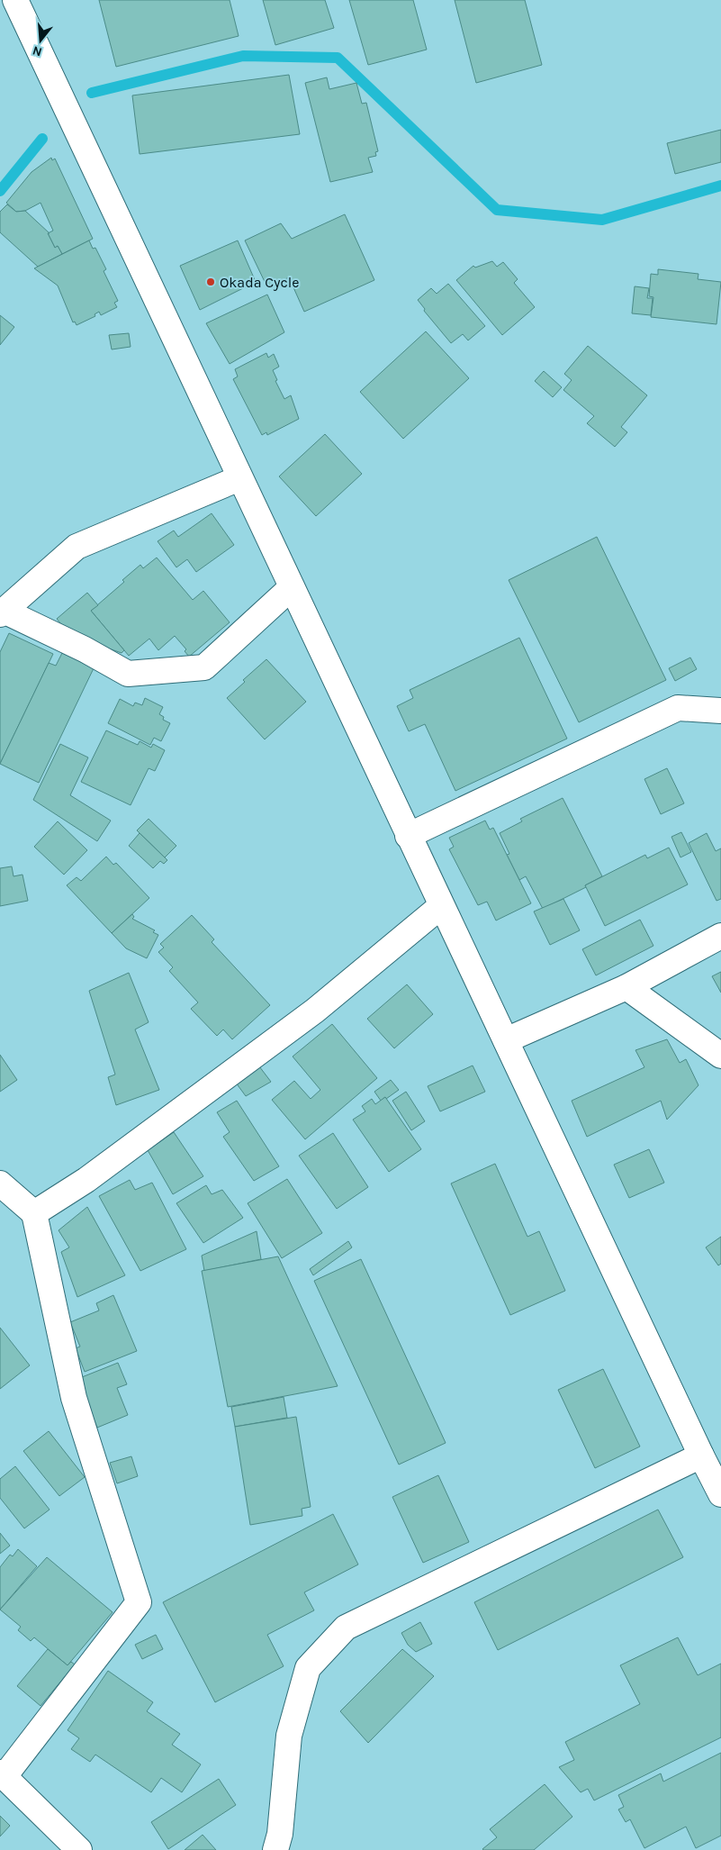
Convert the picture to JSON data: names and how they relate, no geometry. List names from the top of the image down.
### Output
{
  "places": ["Okada Cycle"],
  "north": "bottom"
}
